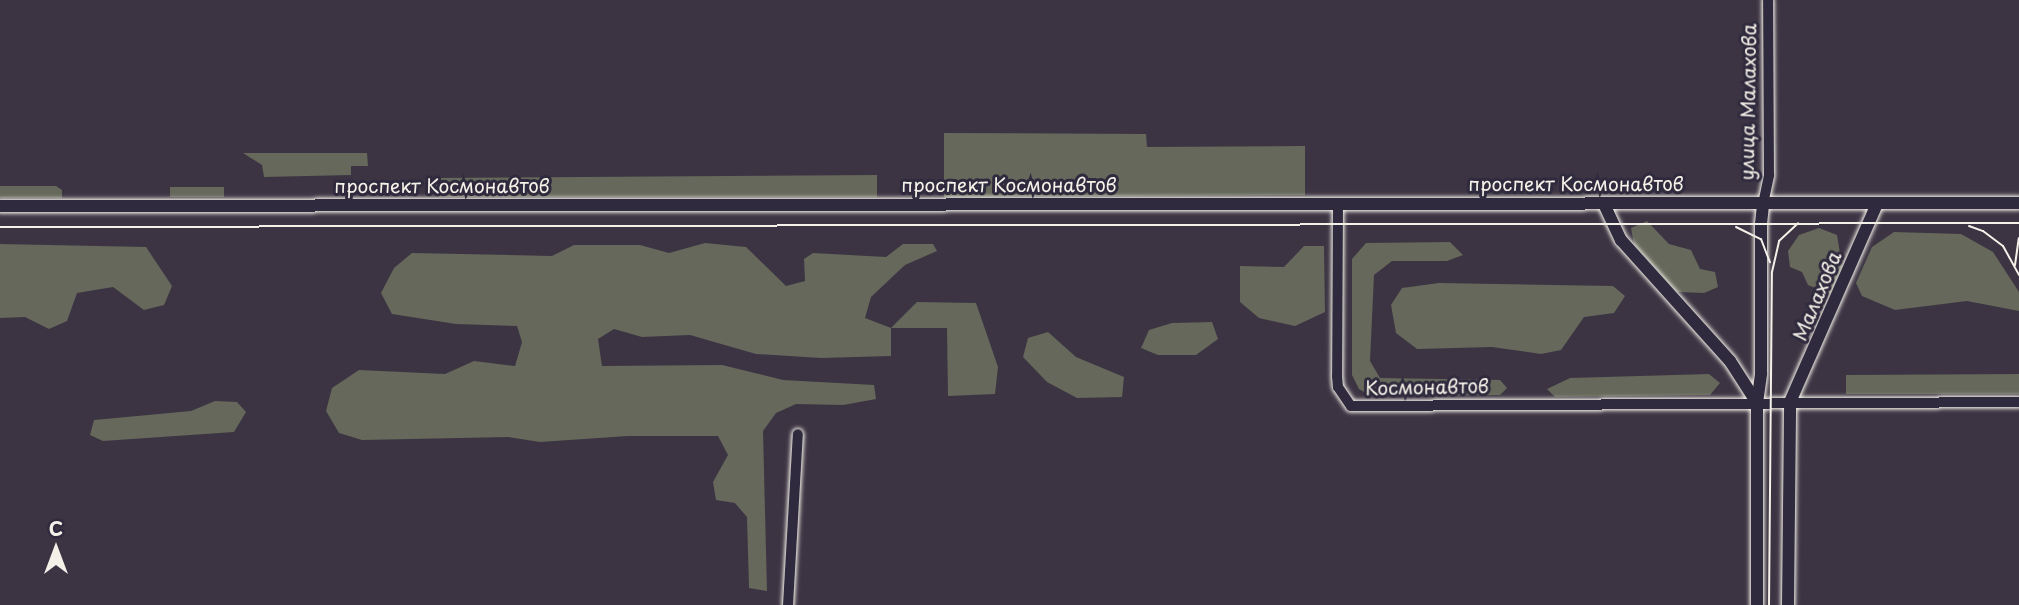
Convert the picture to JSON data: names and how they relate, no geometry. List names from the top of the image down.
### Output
{
  "streets": {
    "main road": ["проспект Космонавтов", "Малахова"],
    "street": ["улица Малахова", "Космонавтов"]
  },
  "crossings": [
    ["улица Малахова", "проспект Космонавтов"],
    ["улица Малахова", "Малахова"],
    ["проспект Космонавтов", "Малахова"],
    ["проспект Космонавтов", "Космонавтов"],
    ["Малахова", "Космонавтов"]
  ],
  "north": "top"
}
